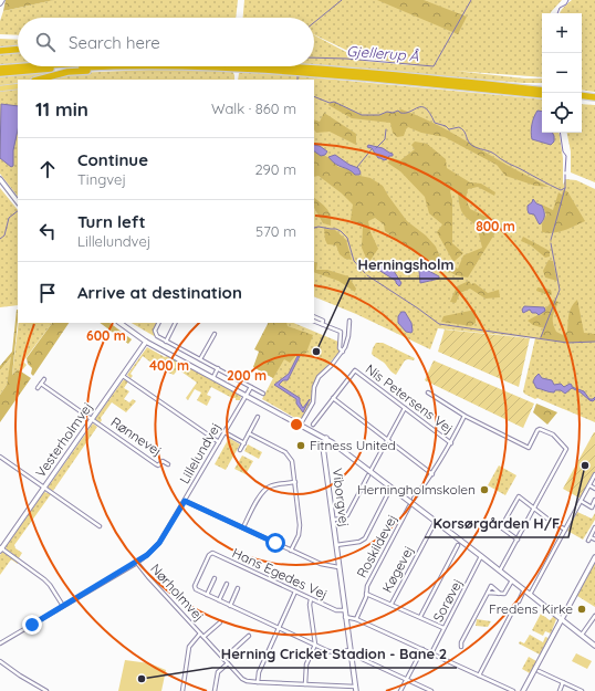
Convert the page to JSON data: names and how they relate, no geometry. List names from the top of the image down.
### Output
{
  "streets": {
    "street": [
      "Nis Petersens Vej",
      "Rønnevej",
      "Vesterholmvej",
      "Lillelundvej",
      "Viborgvej",
      "Roskildevej",
      "Køgevej",
      "Hans Egedes Vej",
      "Nørholmvej",
      "Sorøvej"
    ]
  },
  "crossings": [
    ["Rønnevej", "Vesterholmvej"],
    ["Lillelundvej", "Nørholmvej"],
    ["Viborgvej", "Hans Egedes Vej"],
    ["Viborgvej", "Nørholmvej"]
  ],
  "water": ["Gjellerup Å"],
  "places": [
    "Herningsholm",
    "Fitness United",
    "Korsørgården H/F",
    "Herningholmskolen",
    "Fredens Kirke",
    "Herning Cricket Stadion - Bane 2"
  ],
  "page": {
    "map_buttons": ["+", "−"],
    "search": "Search here",
    "heading": ["11 min", "Walk · 860 m"],
    "list": [
      ["Continue", "Tingvej", "290 m"],
      ["Turn left", "Lillelundvej", "570 m"],
      "Arrive at destination"
    ]
  },
  "rings": [
    "800 m",
    "600 m",
    "400 m",
    "200 m"
  ]
}
